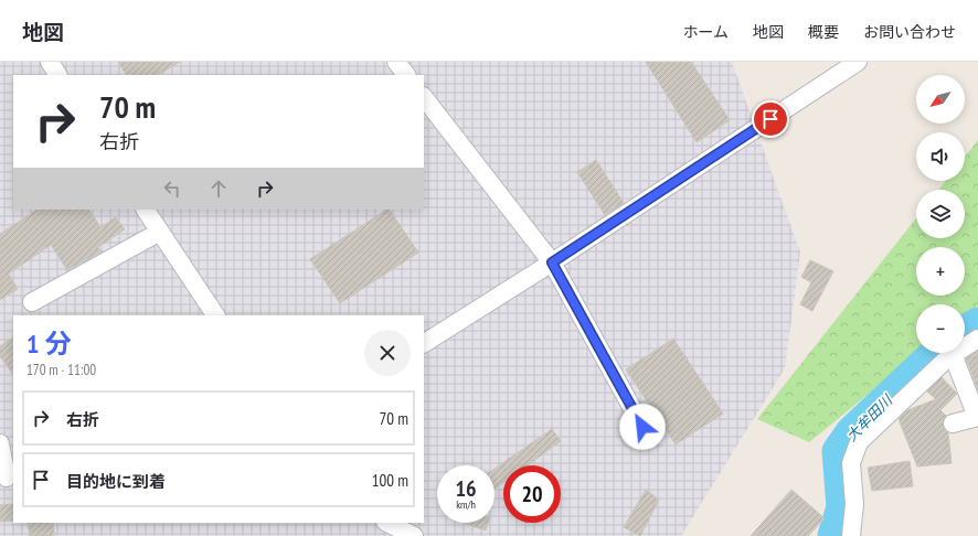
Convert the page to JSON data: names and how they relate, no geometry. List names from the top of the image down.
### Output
{
  "water": ["大牟田川"],
  "north": "bottom left",
  "page": {
    "header": "地図",
    "nav": [
      "ホーム",
      "地図",
      "概要",
      "お問い合わせ"
    ],
    "map_buttons": ["+", "−"],
    "turn": ["70 m", "右折"],
    "heading": ["1 分", "170 m · 11:00"],
    "list": [
      {
        "name": "右折",
        "value": "70 m"
      },
      {
        "name": "目的地に到着",
        "value": "100 m"
      }
    ],
    "speed": "16 km/h",
    "limit": "20"
  }
}
